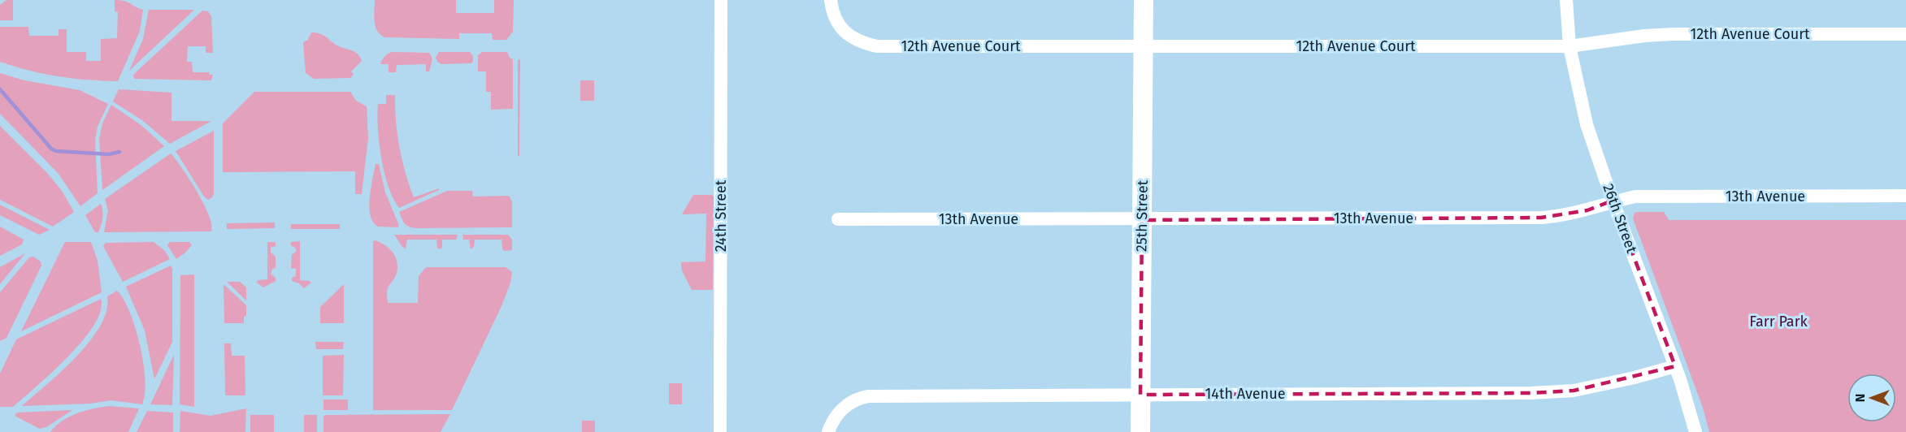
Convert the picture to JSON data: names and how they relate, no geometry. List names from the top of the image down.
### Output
{
  "streets": {
    "street": [
      "12th Avenue Court",
      "13th Avenue",
      "24th Street",
      "25th Street",
      "26th Street",
      "14th Avenue"
    ]
  },
  "crossings": [
    ["12th Avenue Court", "25th Street"],
    ["12th Avenue Court", "26th Street"],
    ["13th Avenue", "25th Street"],
    ["13th Avenue", "26th Street"],
    ["25th Street", "14th Avenue"],
    ["26th Street", "14th Avenue"]
  ],
  "parks": ["Farr Park"],
  "north": "left"
}
